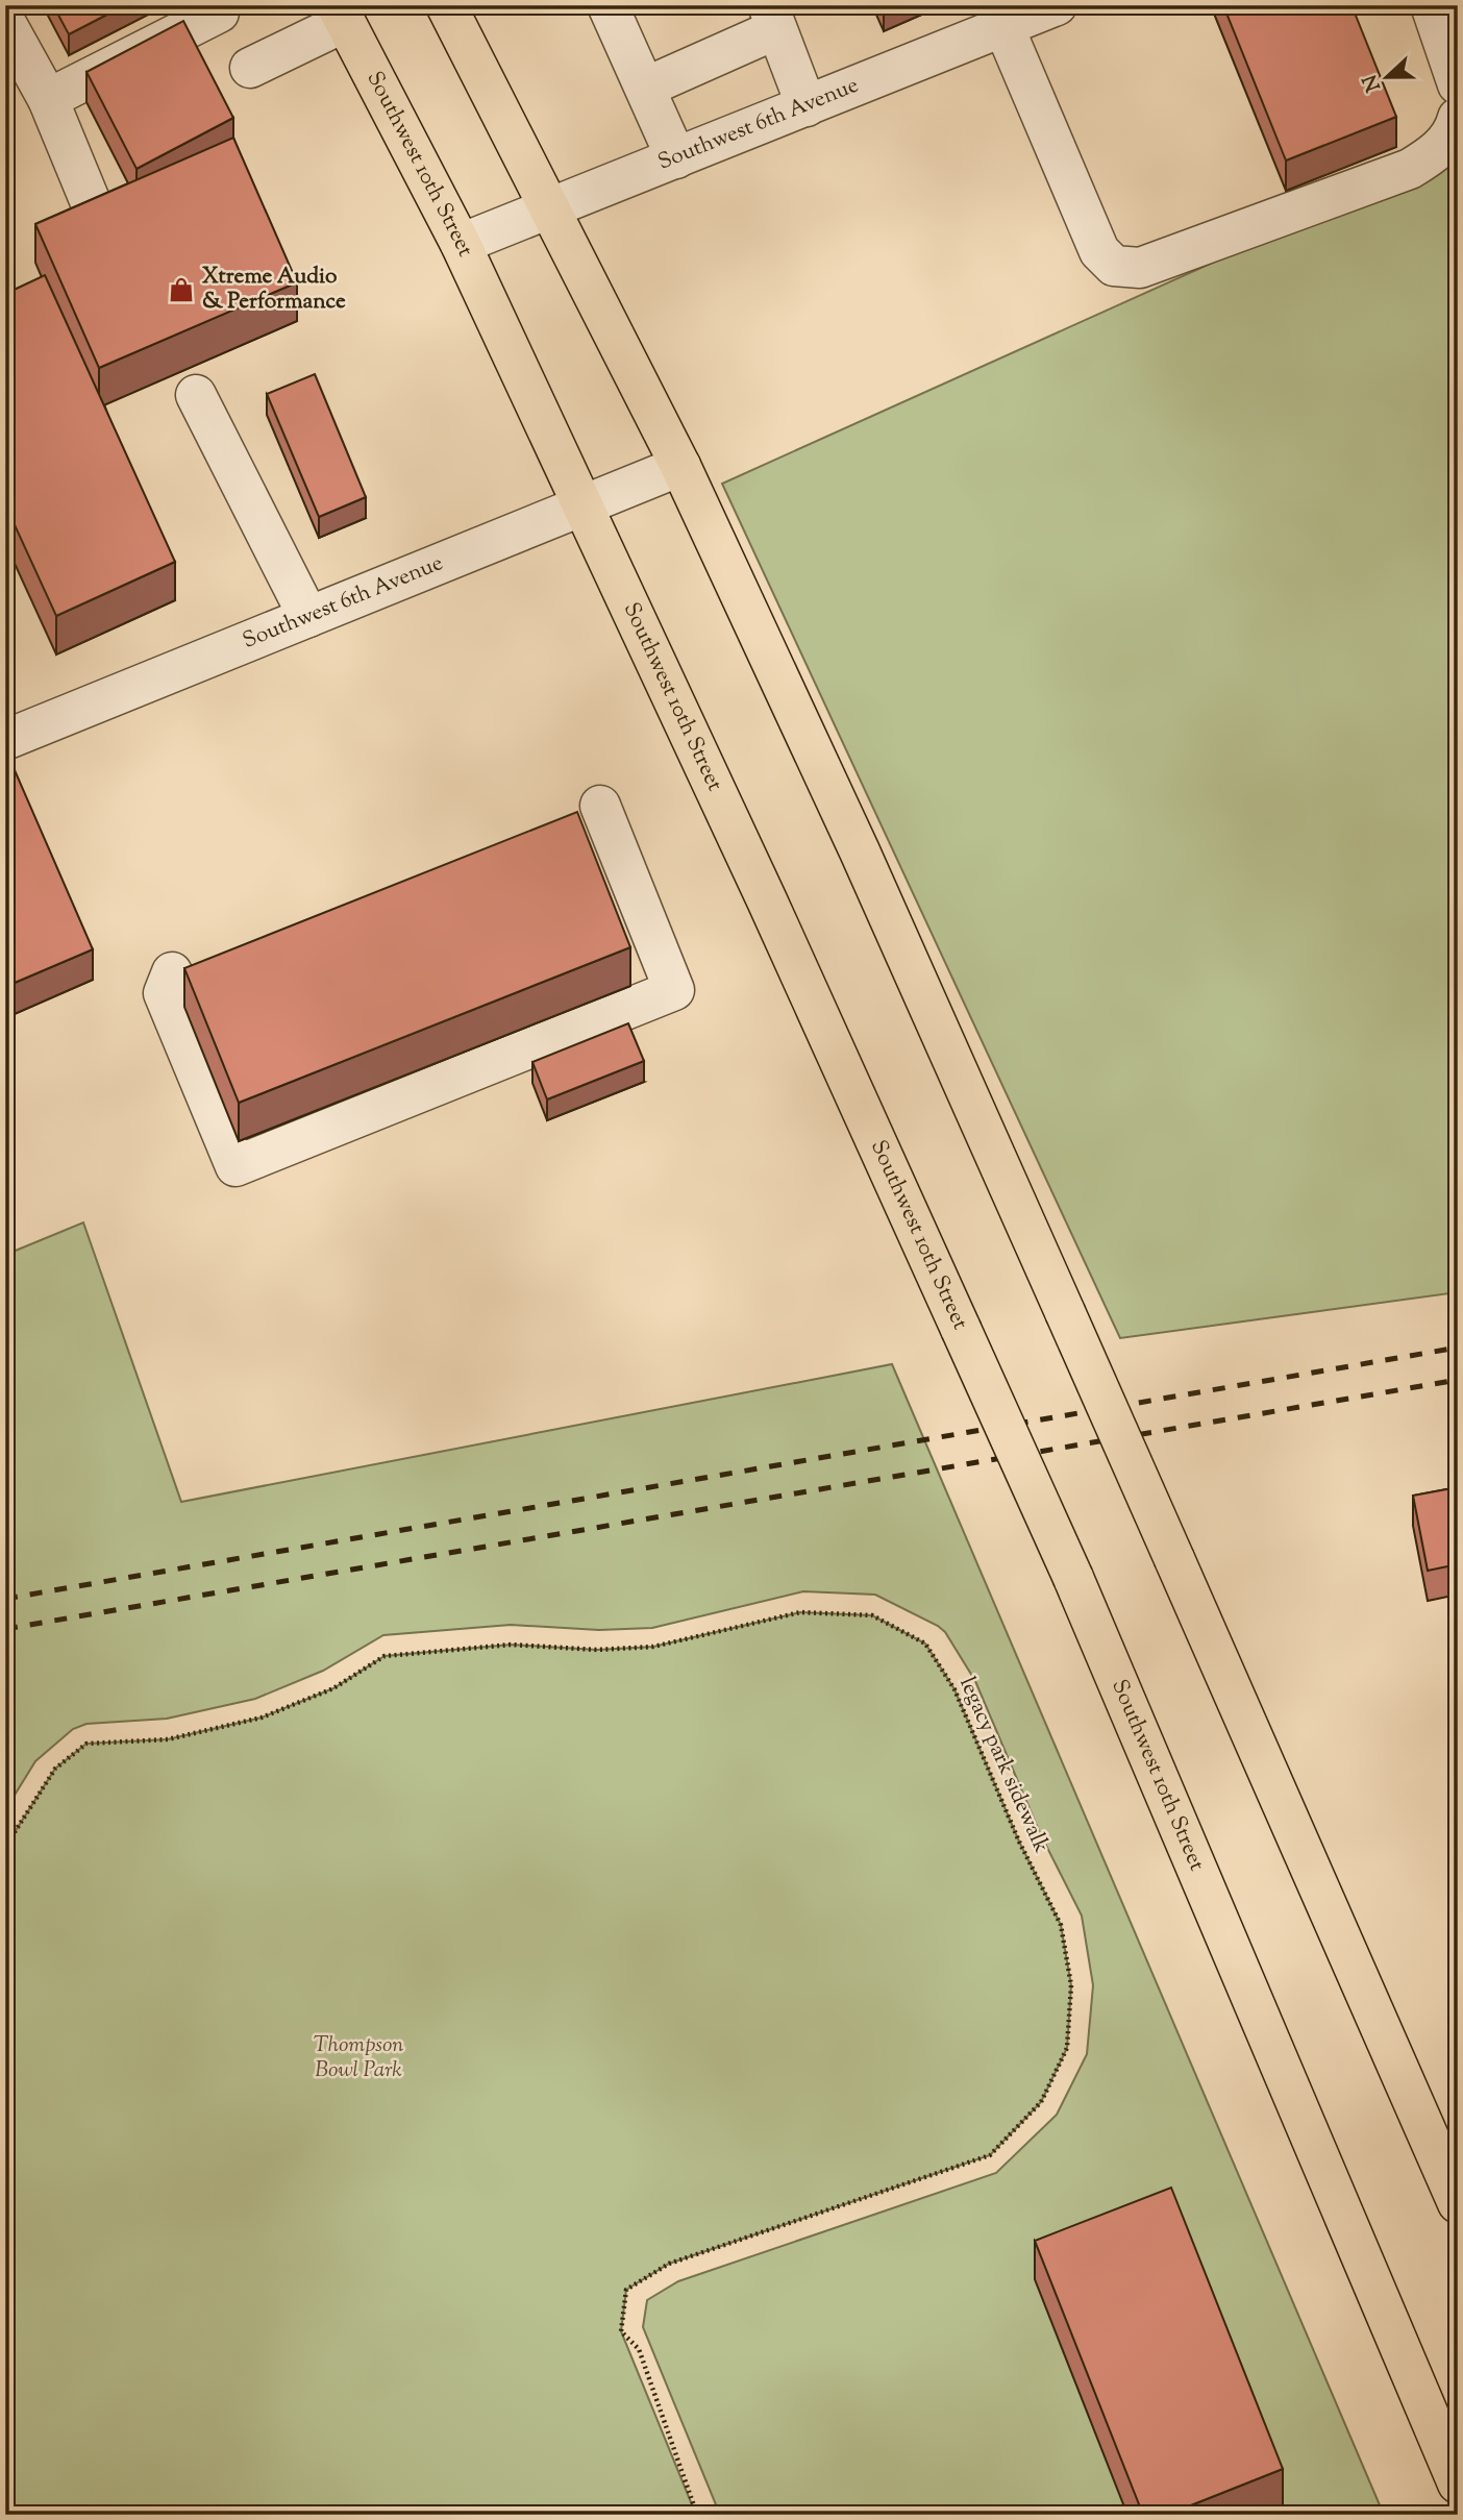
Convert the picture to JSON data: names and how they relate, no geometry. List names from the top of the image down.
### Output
{
  "streets": {
    "main road": ["Southwest 10th Street"],
    "street": ["Southwest 6th Avenue"],
    "path": ["legacy park sidewalk"]
  },
  "crossings": [
    ["Southwest 6th Avenue", "Southwest 10th Street"]
  ],
  "parks": ["Thompson Bowl Park"],
  "places": {
    "shop": ["Xtreme Audio & Performance"]
  },
  "north": "left"
}
